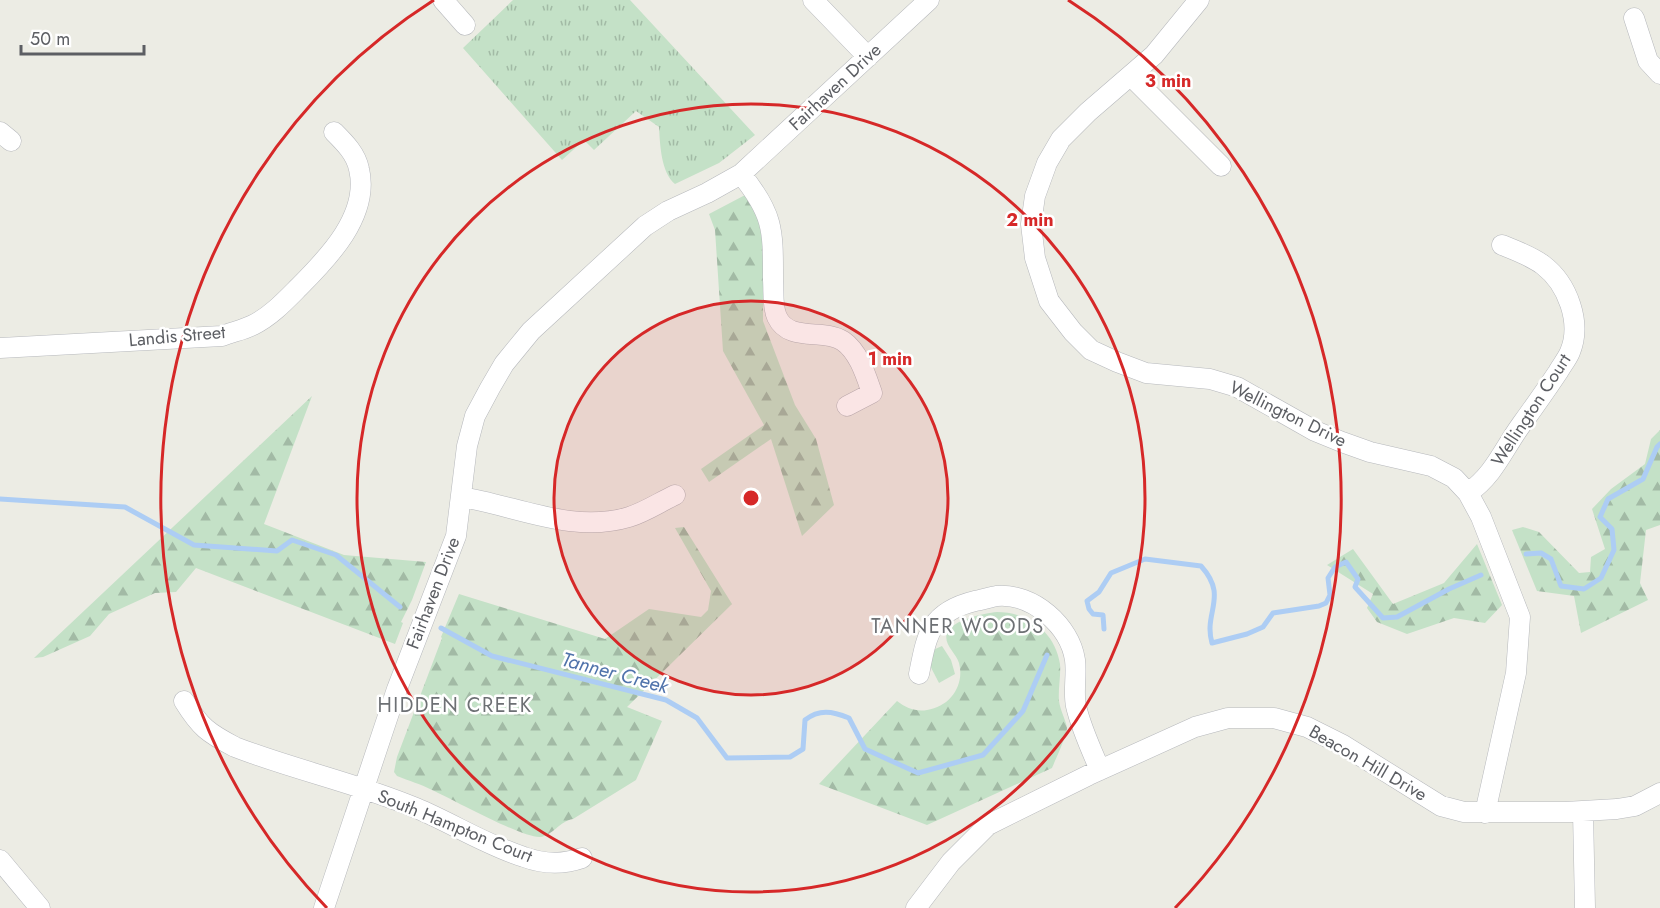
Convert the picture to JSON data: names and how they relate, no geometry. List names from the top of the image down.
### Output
{
  "streets": {
    "street": [
      "Fairhaven Drive",
      "Landis Street",
      "Wellington Court",
      "Wellington Drive",
      "Beacon Hill Drive",
      "South Hampton Court"
    ]
  },
  "crossings": [
    ["Fairhaven Drive", "South Hampton Court"],
    ["Wellington Court", "Wellington Drive"],
    ["Wellington Drive", "Beacon Hill Drive"]
  ],
  "districts": ["TANNER WOODS", "HIDDEN CREEK"],
  "water": ["Tanner Creek"],
  "scale_bar": "50 m",
  "rings": ["3 min", "2 min", "1 min"]
}
